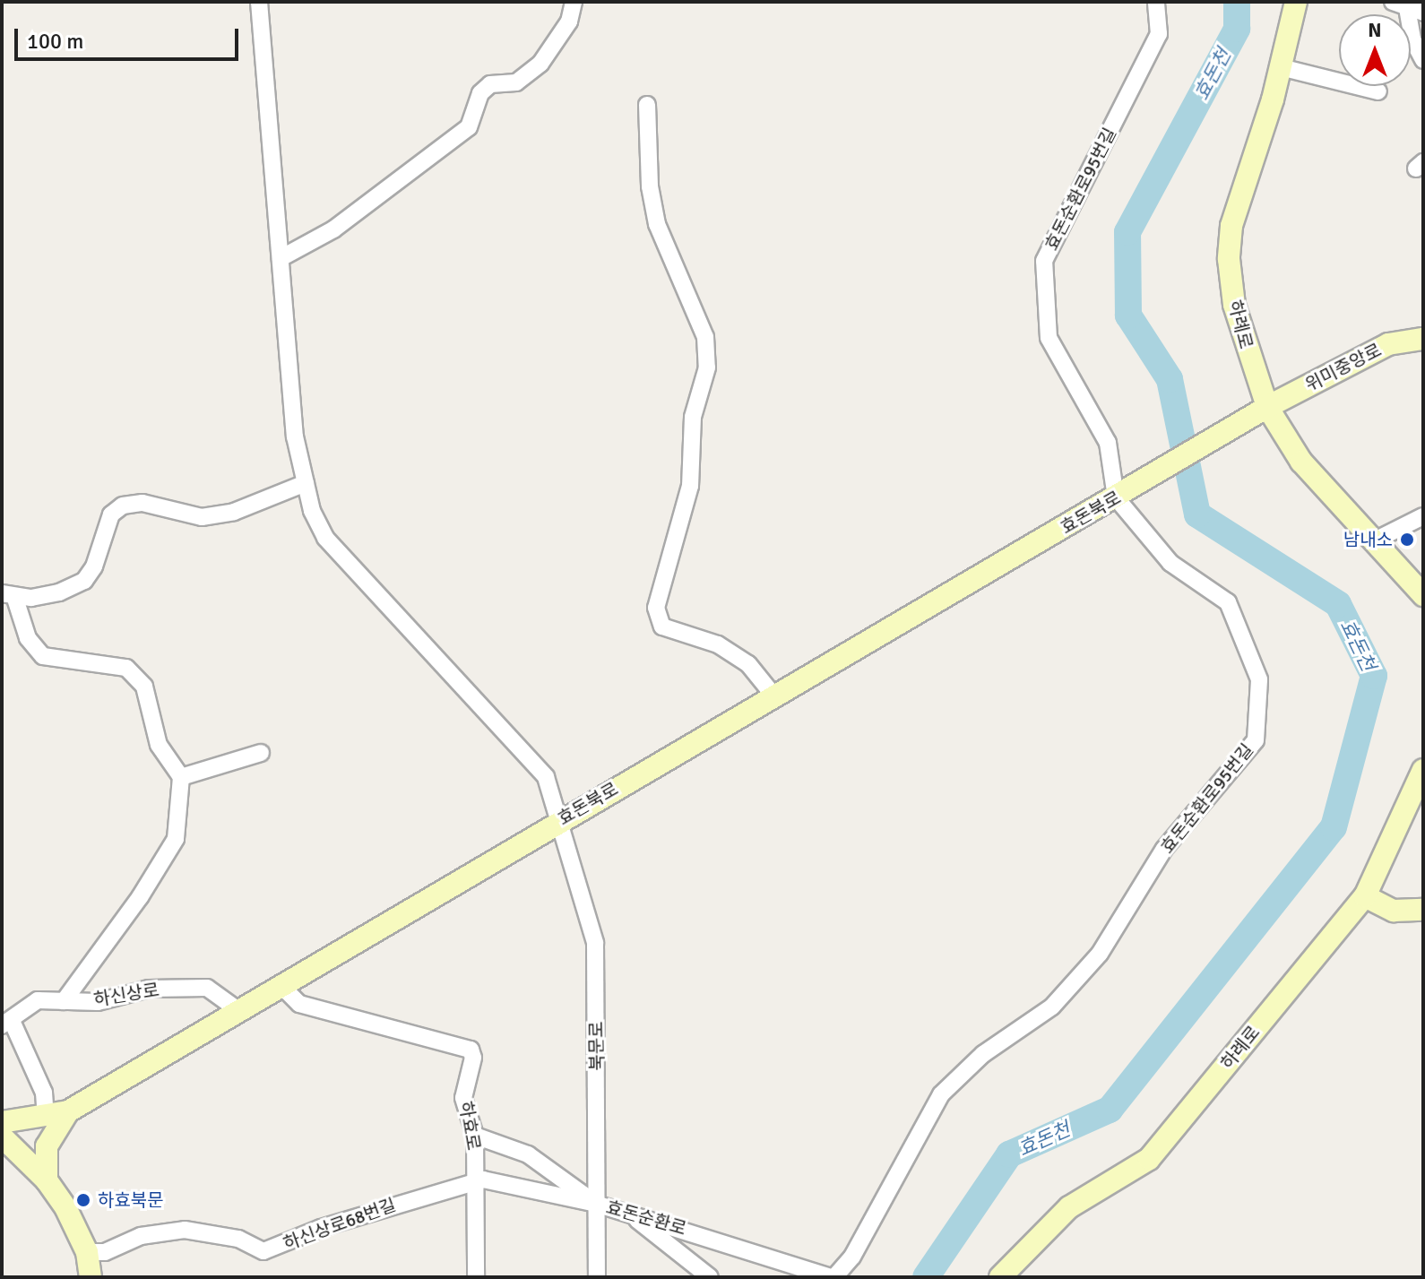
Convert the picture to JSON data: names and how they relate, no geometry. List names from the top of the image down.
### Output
{
  "streets": {
    "street": [
      "효돈순환로95번길",
      "하례로",
      "위미중앙로",
      "효돈북로",
      "하신상로",
      "북문로",
      "하효로",
      "효돈순환로",
      "하신상로68번길"
    ]
  },
  "crossings": [
    ["효돈순환로95번길", "효돈북로"],
    ["효돈순환로95번길", "효돈순환로"],
    ["하례로", "위미중앙로"],
    ["하례로", "효돈북로"],
    ["위미중앙로", "효돈북로"],
    ["효돈북로", "하신상로"],
    ["효돈북로", "북문로"],
    ["효돈북로", "하효로"],
    ["북문로", "효돈순환로"],
    ["북문로", "하신상로68번길"],
    ["하효로", "효돈순환로"],
    ["하효로", "하신상로68번길"],
    ["효돈순환로", "하신상로68번길"]
  ],
  "water": ["효돈천"],
  "places": ["남내소", "하효북문"],
  "scale_bar": "100 m",
  "north": "top"
}
